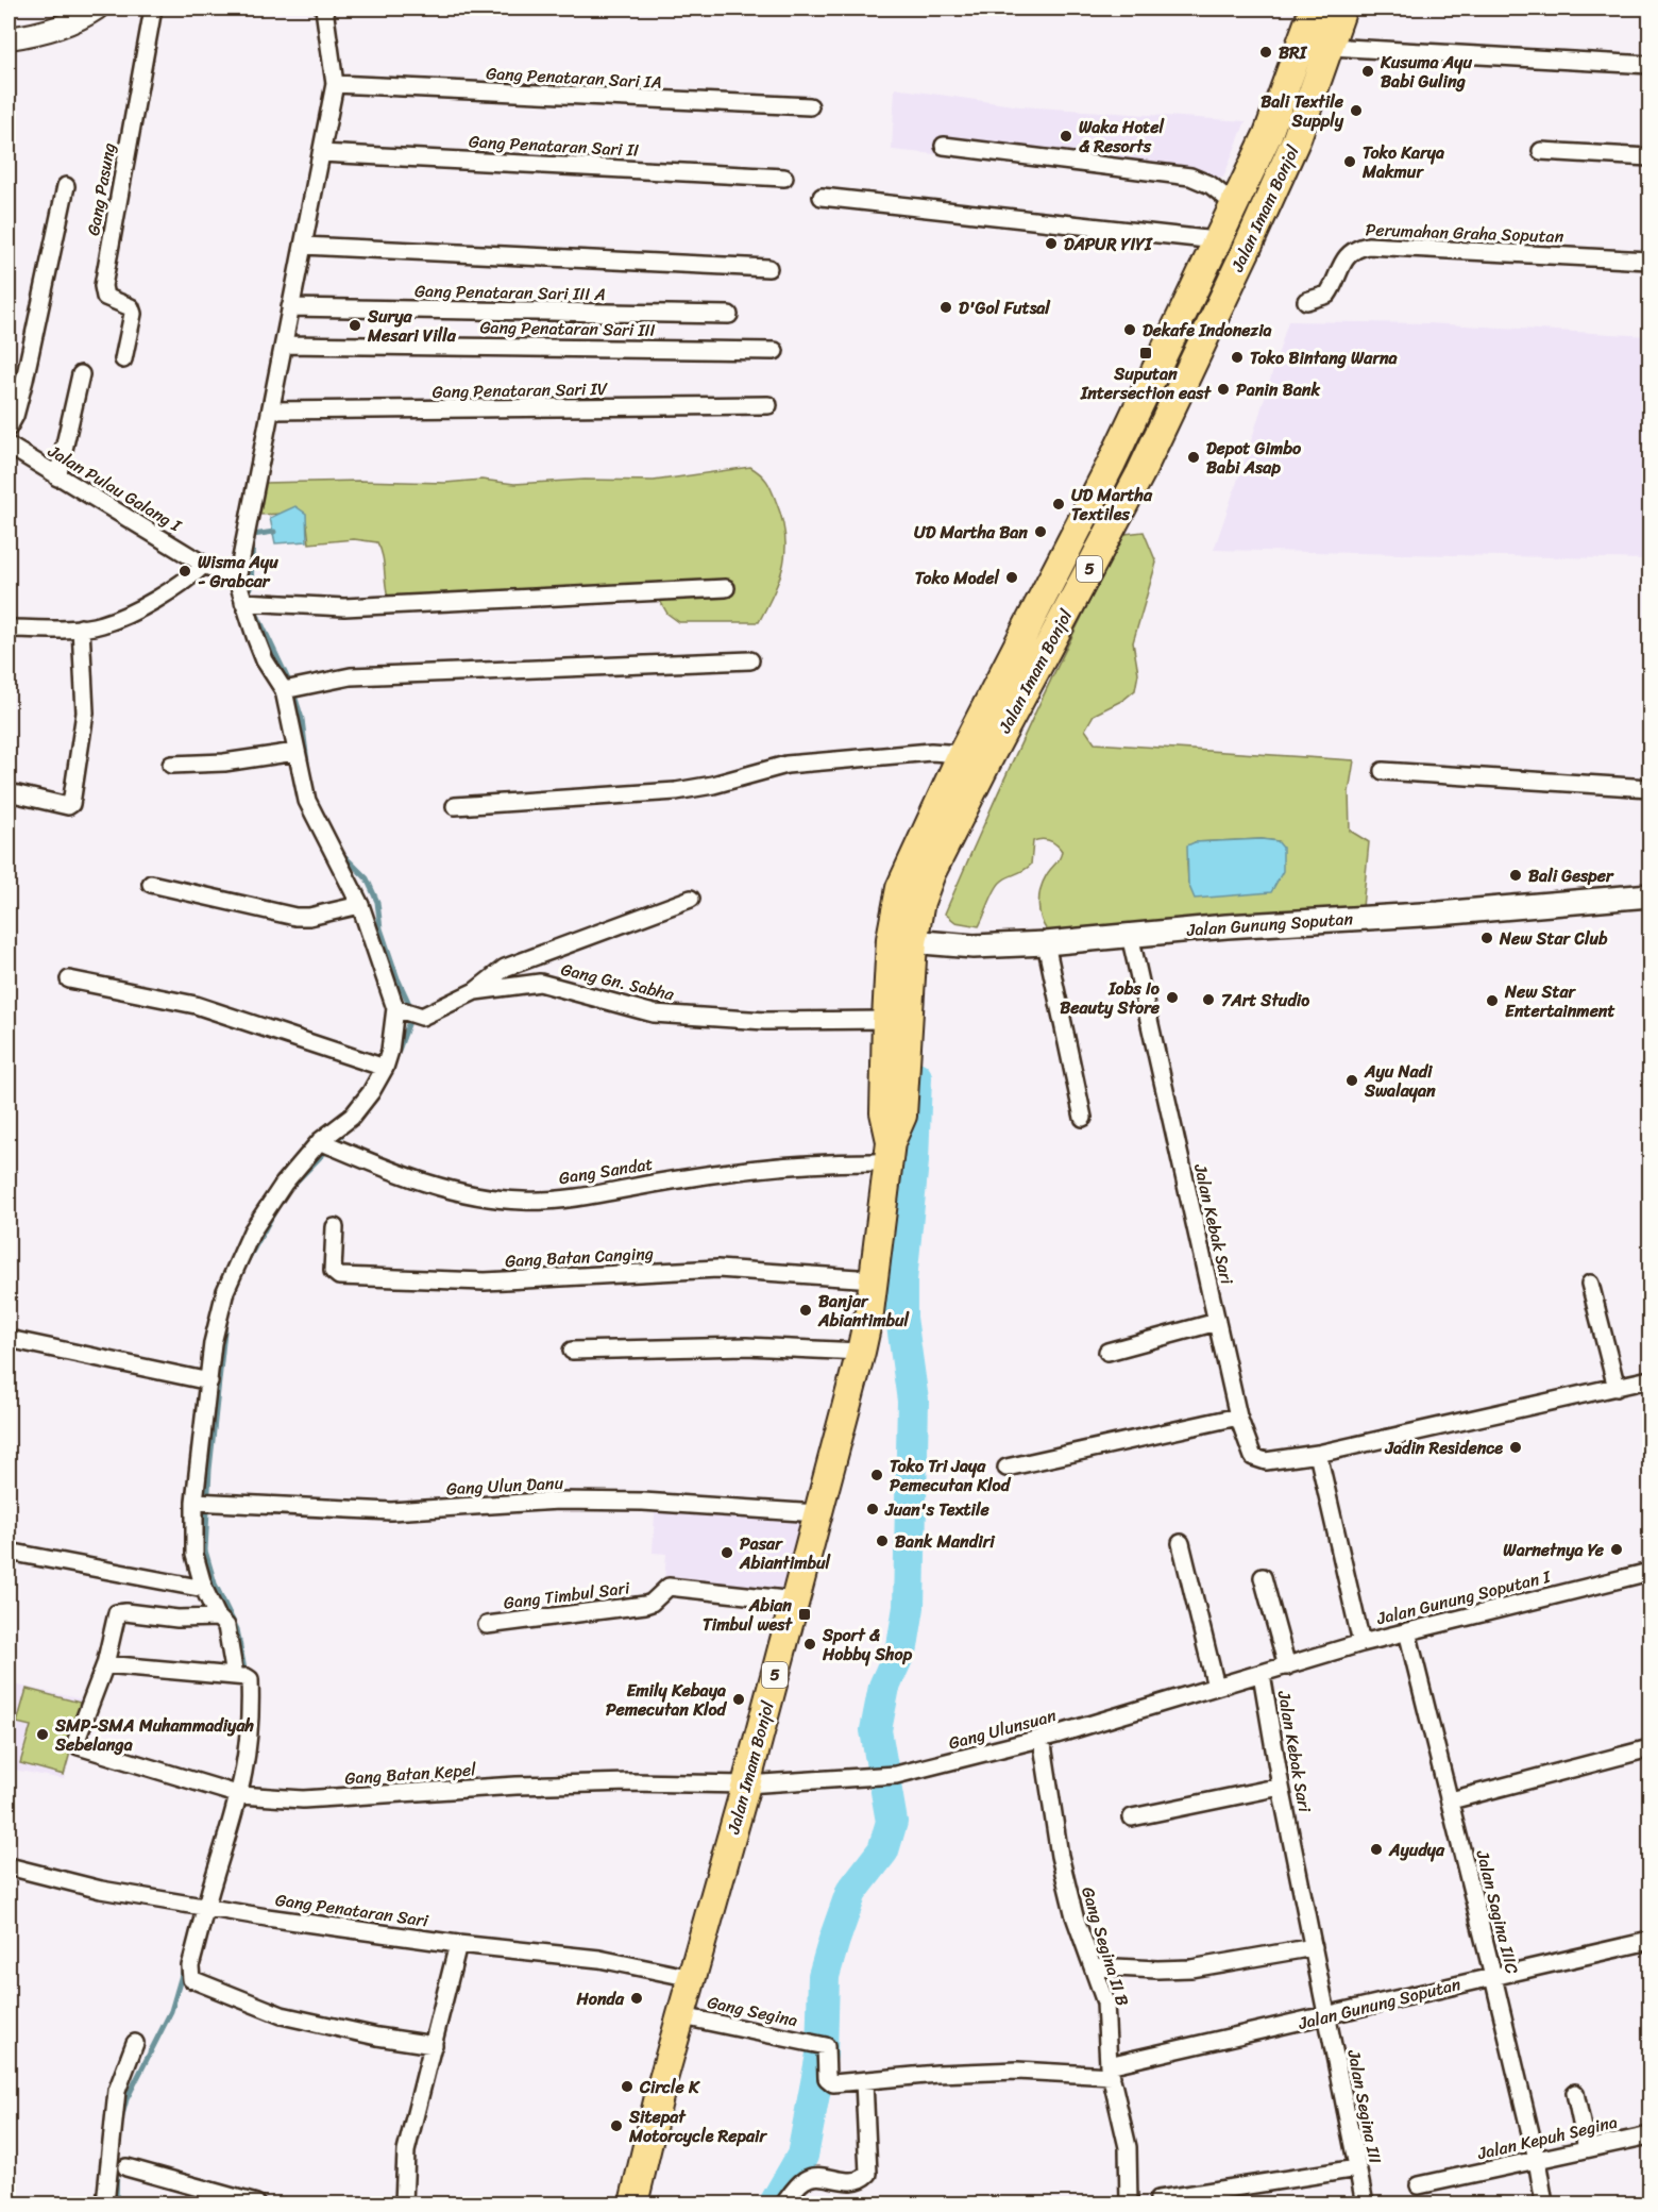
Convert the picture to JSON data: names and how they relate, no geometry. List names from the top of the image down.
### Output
{
  "streets": {
    "highway": ["Jalan Imam Bonjol", "5"],
    "main road": ["Jalan Gunung Soputan"],
    "street": [
      "Gang Penataran Sari IA",
      "Gang Penataran Sari II",
      "Gang Pasung",
      "Perumahan Graha Soputan",
      "Gang Penataran Sari III A",
      "Gang Penataran Sari III",
      "Gang Penataran Sari IV",
      "Jalan Pulau Galang I",
      "Gang Gn. Sabha",
      "Gang Sandat",
      "Jalan Kebak Sari",
      "Gang Batan Canging",
      "Gang Ulun Danu",
      "Gang Timbul Sari",
      "Jalan Gunung Soputan I",
      "Gang Ulunsuan",
      "Gang Batan Kepel",
      "Gang Penataran Sari",
      "Jalan Sagina IIIC",
      "Gang Segina II B",
      "Gang Segina",
      "Jalan Segina III",
      "Jalan Kepuh Segina"
    ]
  },
  "crossings": [
    ["Jalan Imam Bonjol", "Jalan Gunung Soputan"],
    ["Jalan Imam Bonjol", "Gang Gn. Sabha"],
    ["Jalan Imam Bonjol", "Gang Sandat"],
    ["Jalan Imam Bonjol", "Gang Batan Canging"],
    ["Jalan Imam Bonjol", "Gang Ulun Danu"],
    ["Jalan Imam Bonjol", "Gang Timbul Sari"],
    ["Jalan Imam Bonjol", "Gang Ulunsuan"],
    ["Jalan Imam Bonjol", "Gang Batan Kepel"],
    ["Jalan Imam Bonjol", "Gang Penataran Sari"],
    ["Jalan Imam Bonjol", "Gang Segina"],
    ["Jalan Gunung Soputan", "Jalan Kebak Sari"],
    ["Jalan Gunung Soputan", "Jalan Sagina IIIC"],
    ["Jalan Gunung Soputan", "Gang Segina II B"],
    ["Jalan Gunung Soputan", "Gang Segina"],
    ["Jalan Gunung Soputan", "Jalan Segina III"],
    ["Jalan Kebak Sari", "Jalan Gunung Soputan I"],
    ["Jalan Kebak Sari", "Gang Ulunsuan"],
    ["Jalan Kebak Sari", "Jalan Segina III"],
    ["Jalan Gunung Soputan I", "Jalan Sagina IIIC"],
    ["Gang Ulunsuan", "Gang Batan Kepel"],
    ["Gang Ulunsuan", "Gang Segina II B"],
    ["Jalan Sagina IIIC", "Jalan Kepuh Segina"]
  ],
  "places": {
    "other": [
      "BRI",
      "Kusuma Ayu Babi Guling",
      "Bali Textile Supply",
      "Waka Hotel & Resorts",
      "Toko Karya Makmur",
      "DAPUR YIYI",
      "D'Gol Futsal",
      "Surya Mesari Villa",
      "Dekafe Indonezia",
      "Toko Bintang Warna",
      "Panin Bank",
      "Depot Gimbo Babi Asap",
      "UD Martha Textiles",
      "UD Martha Ban",
      "Wisma Ayu - Grabcar",
      "Toko Model",
      "Bali Gesper",
      "New Star Club",
      "Iobs Io Beauty Store",
      "7Art Studio",
      "New Star Entertainment",
      "Ayu Nadi Swalayan",
      "Banjar Abiantimbul",
      "Jadin Residence",
      "Toko Tri Jaya Pemecutan Klod",
      "Juan's Textile",
      "Bank Mandiri",
      "Warnetnya Ye",
      "Pasar Abiantimbul",
      "Sport & Hobby Shop",
      "Emily Kebaya Pemecutan Klod",
      "SMP-SMA Muhammadiyah Sebelanga",
      "Ayudya",
      "Honda",
      "Circle K",
      "Sitepat Motorcycle Repair"
    ],
    "transit": ["Suputan Intersection east", "Abian Timbul west"]
  }
}
